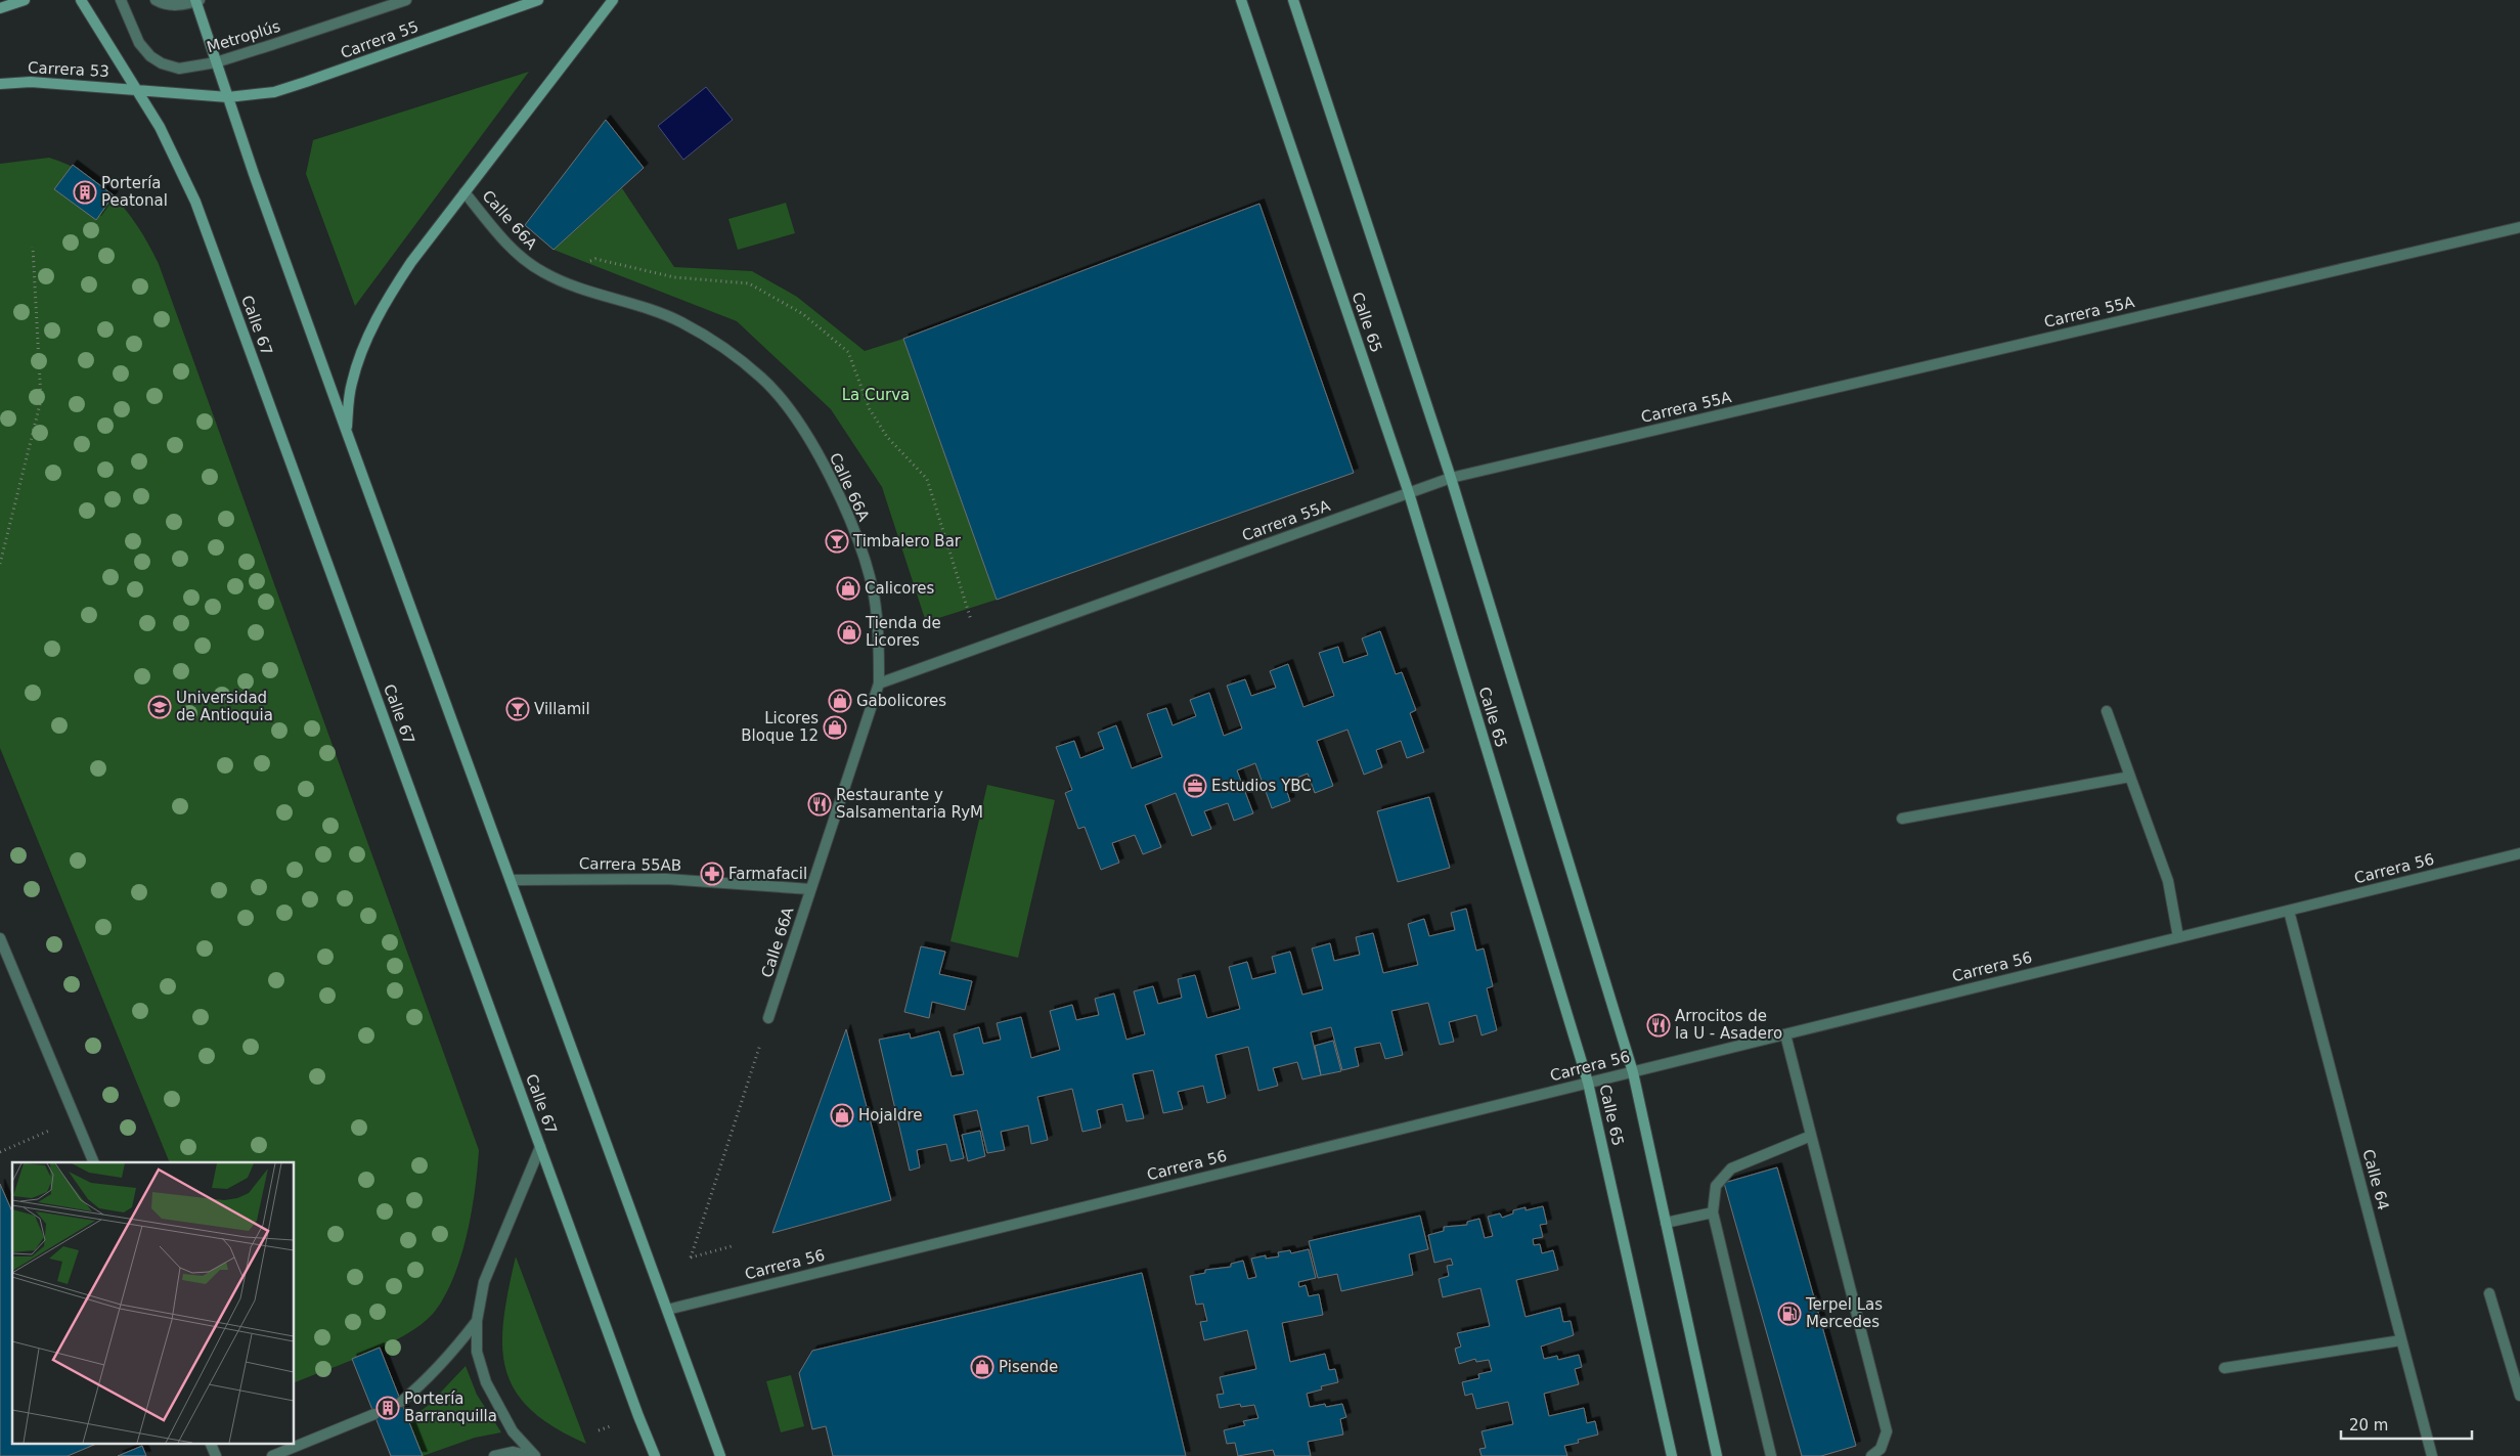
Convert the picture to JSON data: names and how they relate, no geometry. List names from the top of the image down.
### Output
{
  "streets": {
    "main road": [
      "Carrera 55",
      "Carrera 53",
      "Calle 65",
      "Calle 67"
    ],
    "street": [
      "Metroplús",
      "Calle 66A",
      "Carrera 55A",
      "Carrera 55AB",
      "Carrera 56",
      "Calle 64"
    ]
  },
  "crossings": [
    ["Carrera 55", "Carrera 53"],
    ["Carrera 55", "Calle 67"],
    ["Carrera 53", "Calle 67"],
    ["Calle 66A", "Carrera 55A"],
    ["Calle 66A", "Carrera 55AB"],
    ["Carrera 55A", "Calle 65"],
    ["Calle 65", "Carrera 56"],
    ["Carrera 56", "Calle 64"]
  ],
  "parks": ["La Curva"],
  "places": {
    "building": ["Portería Peatonal", "Portería Barranquilla"],
    "bar": ["Timbalero Bar", "Villamil"],
    "shop": [
      "Calicores",
      "Tienda de Licores",
      "Gabolicores",
      "Licores Bloque 12",
      "Hojaldre",
      "Pisende"
    ],
    "school or university": ["Universidad de Antioquia"],
    "office": ["Estudios YBC"],
    "restaurant": ["Restaurante y Salsamentaria RyM", "Arrocitos de la U - Asadero"],
    "pharmacy": ["Farmafacil"],
    "fuel station": ["Terpel Las Mercedes"]
  },
  "scale_bar": "20 m"
}
